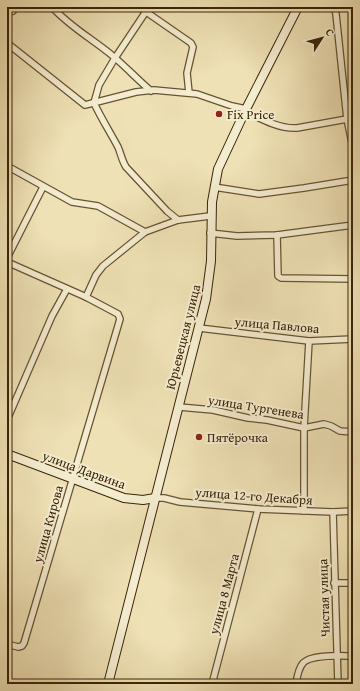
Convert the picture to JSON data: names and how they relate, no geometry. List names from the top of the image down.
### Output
{
  "streets": {
    "main road": ["Юрьевецкая улица", "улица Дарвина"],
    "street": [
      "улица Павлова",
      "улица Тургенева",
      "улица 12-го Декабря",
      "улица Кирова",
      "улица 8 Марта",
      "Чистая улица"
    ]
  },
  "crossings": [
    ["улица Павлова", "Юрьевецкая улица"],
    ["Юрьевецкая улица", "улица Тургенева"],
    ["Юрьевецкая улица", "улица Дарвина"],
    ["Юрьевецкая улица", "улица 12-го Декабря"],
    ["улица Дарвина", "улица 12-го Декабря"],
    ["улица Дарвина", "улица Кирова"],
    ["улица 12-го Декабря", "улица 8 Марта"],
    ["улица 12-го Декабря", "Чистая улица"]
  ],
  "places": ["Fix Price", "Пятёрочка"],
  "north": "top right"
}
